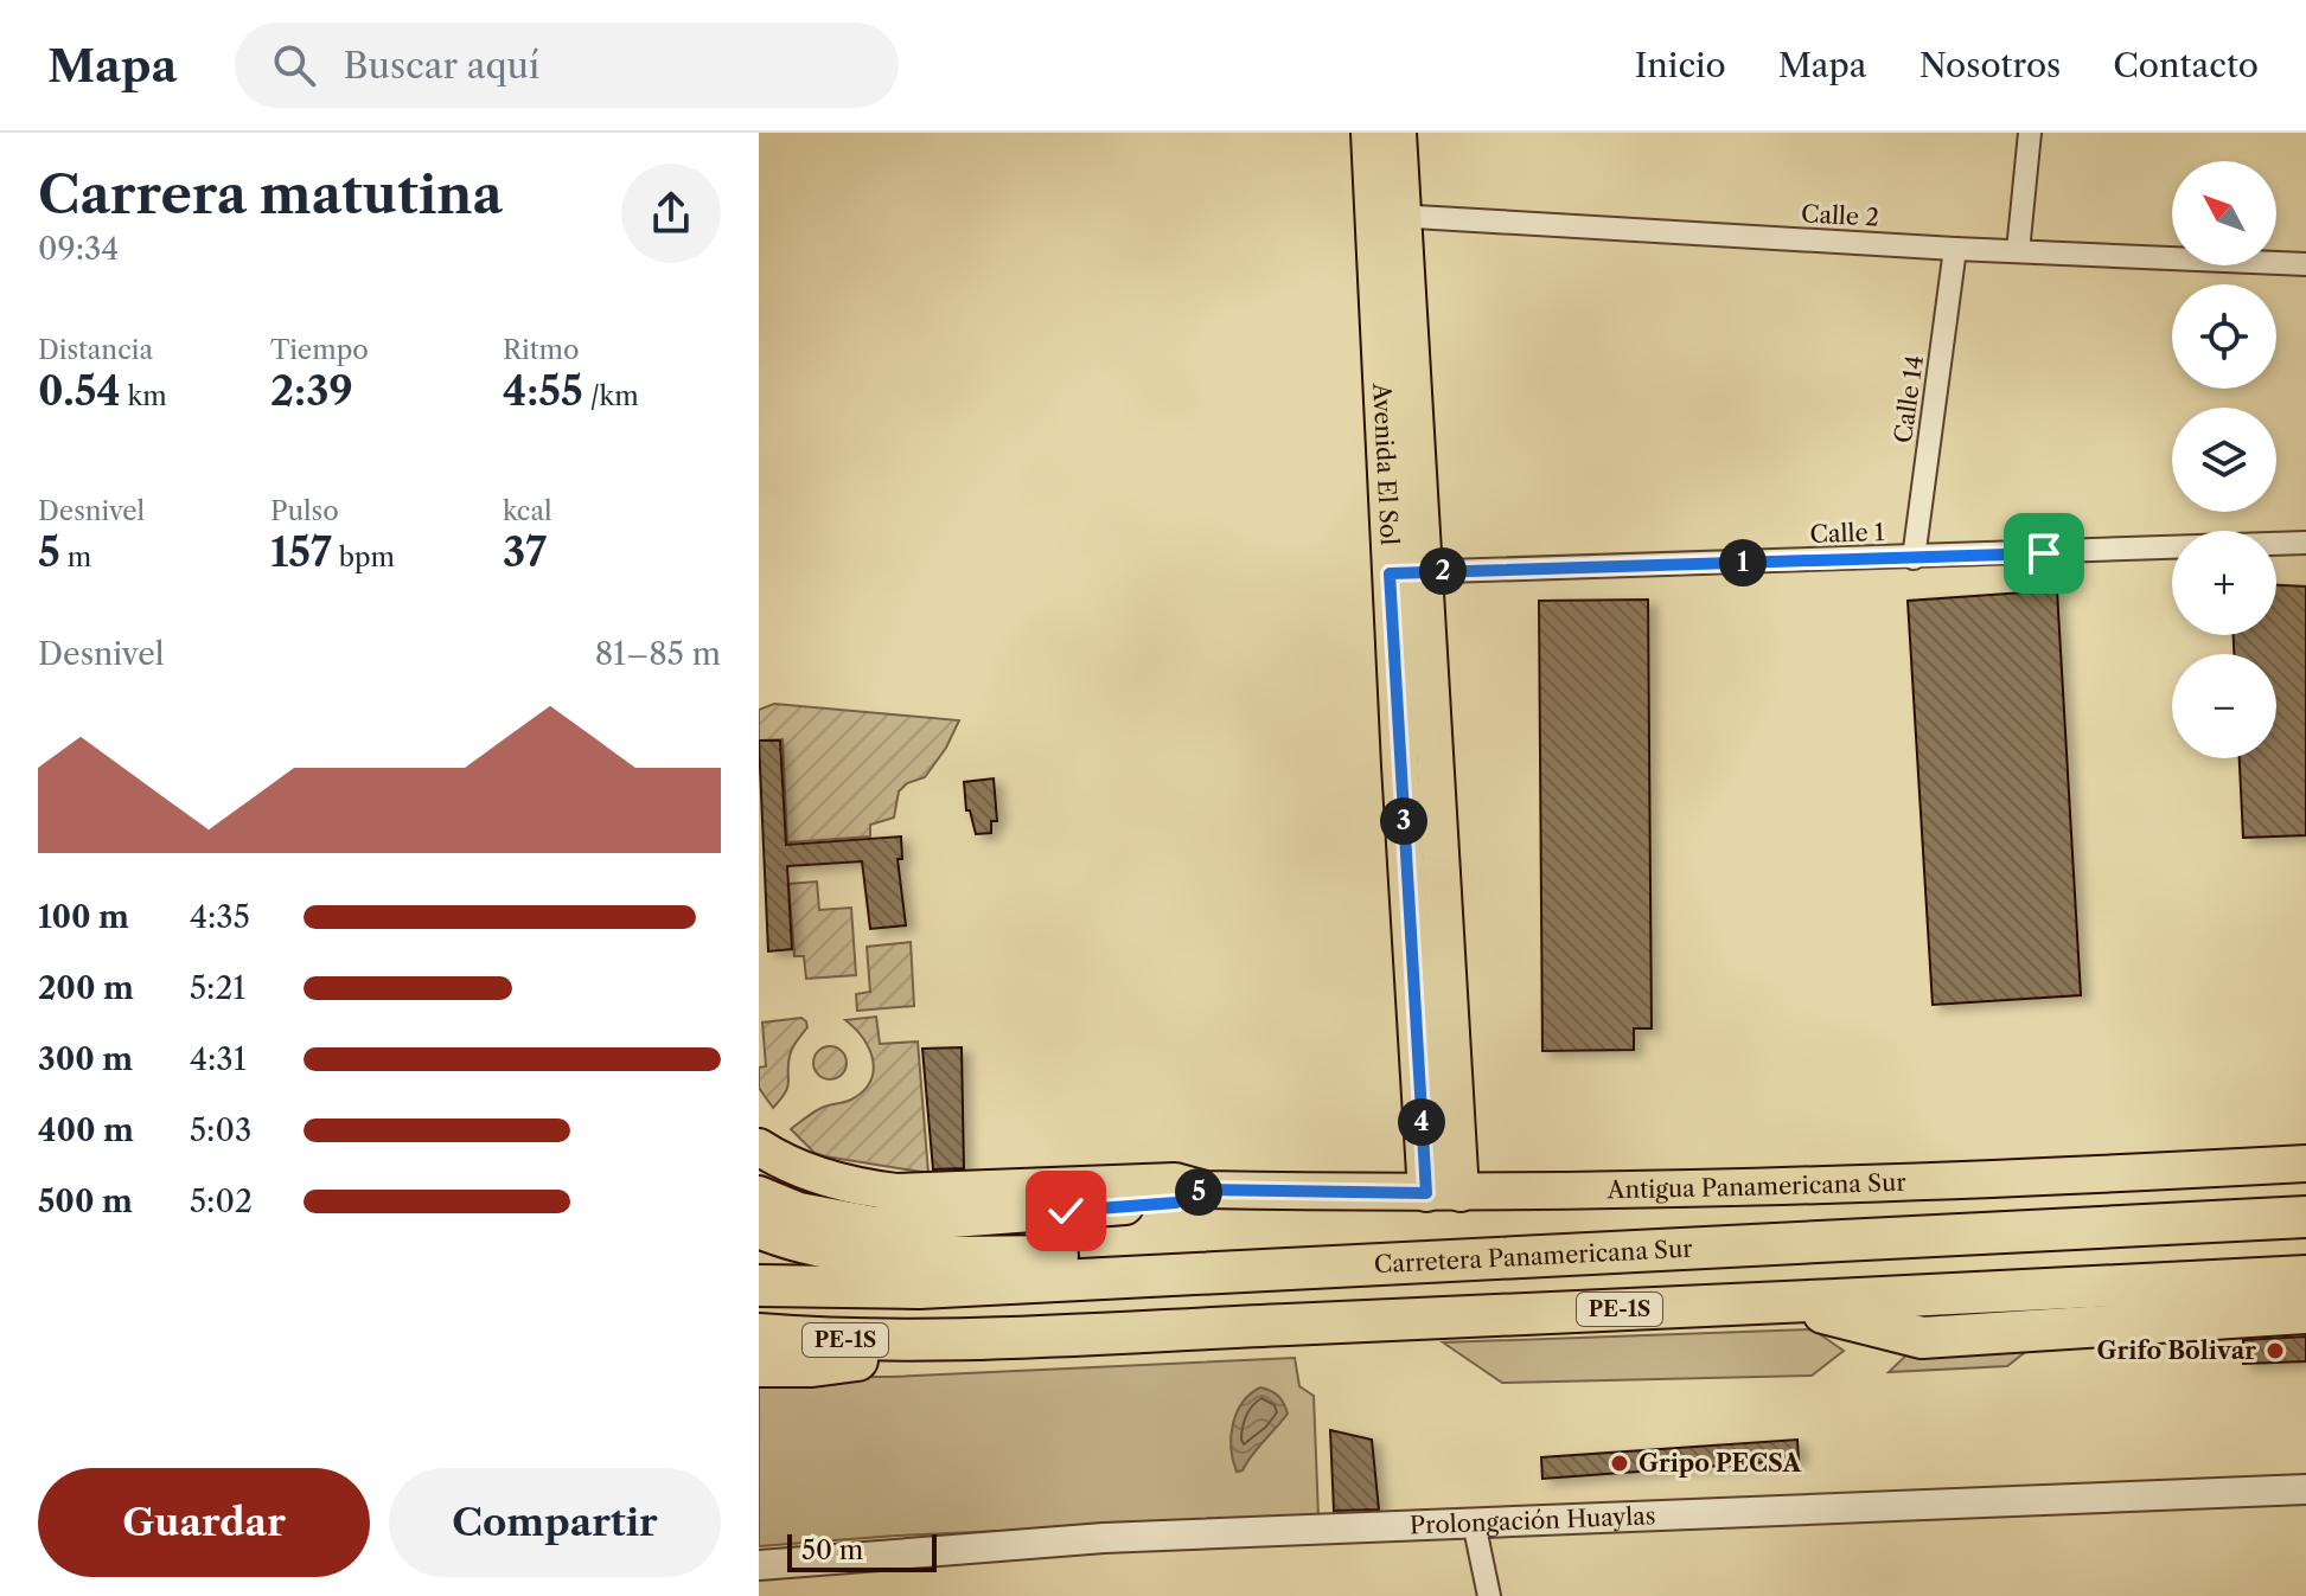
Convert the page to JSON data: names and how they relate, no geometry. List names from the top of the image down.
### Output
{
  "streets": {
    "highway": ["Carretera Panamericana Sur", "PE-1S"],
    "main road": ["Avenida El Sol", "Antigua Panamericana Sur"],
    "street": [
      "Calle 2",
      "Calle 14",
      "Calle 1",
      "Prolongación Huaylas"
    ]
  },
  "crossings": [
    ["Calle 2", "Calle 14"],
    ["Calle 2", "Avenida El Sol"],
    ["Calle 14", "Calle 1"],
    ["Avenida El Sol", "Calle 1"],
    ["Avenida El Sol", "Antigua Panamericana Sur"]
  ],
  "places": ["Grifo Bolivar", "Gripo PECSA"],
  "scale_bar": "50 m",
  "north": "top left",
  "page": {
    "header": "Mapa",
    "search": "Buscar aquí",
    "nav": [
      "Inicio",
      "Mapa",
      "Nosotros",
      "Contacto"
    ],
    "heading": ["Carrera matutina", "09:34"],
    "map_buttons": ["+", "−"],
    "stats": [
      ["Distancia", "0.54 km"],
      ["Tiempo", "2:39"],
      ["Ritmo", "4:55 /km"],
      ["Desnivel", "5 m"],
      ["Pulso", "157 bpm"],
      ["kcal", "37"]
    ],
    "pins": [
      "1",
      "2",
      "3",
      "4",
      "5"
    ],
    "chart": ["Desnivel", "81–85 m"],
    "list": [
      {
        "name": "100 m",
        "note": "4:35"
      },
      {
        "name": "200 m",
        "note": "5:21"
      },
      {
        "name": "300 m",
        "note": "4:31"
      },
      {
        "name": "400 m",
        "note": "5:03"
      },
      {
        "name": "500 m",
        "note": "5:02"
      }
    ],
    "buttons": ["Guardar", "Compartir"],
    "scale": "50 m"
  }
}
